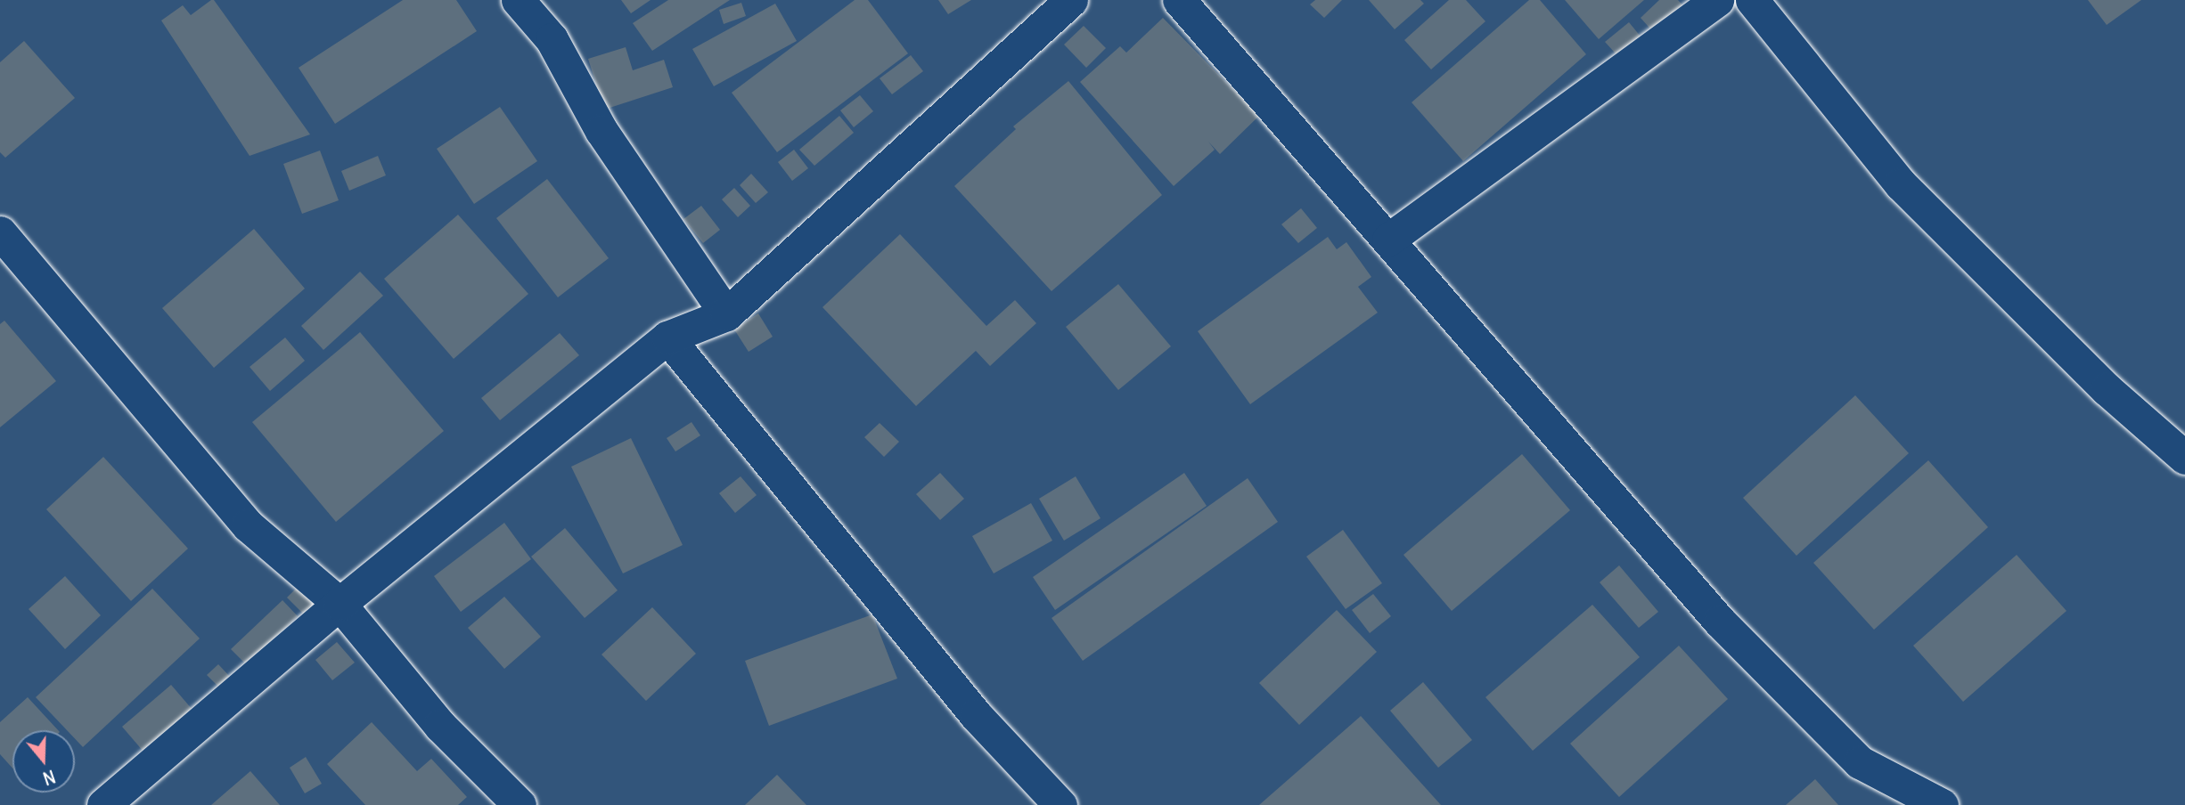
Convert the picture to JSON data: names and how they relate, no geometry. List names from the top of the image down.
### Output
{
  "north": "bottom"
}
